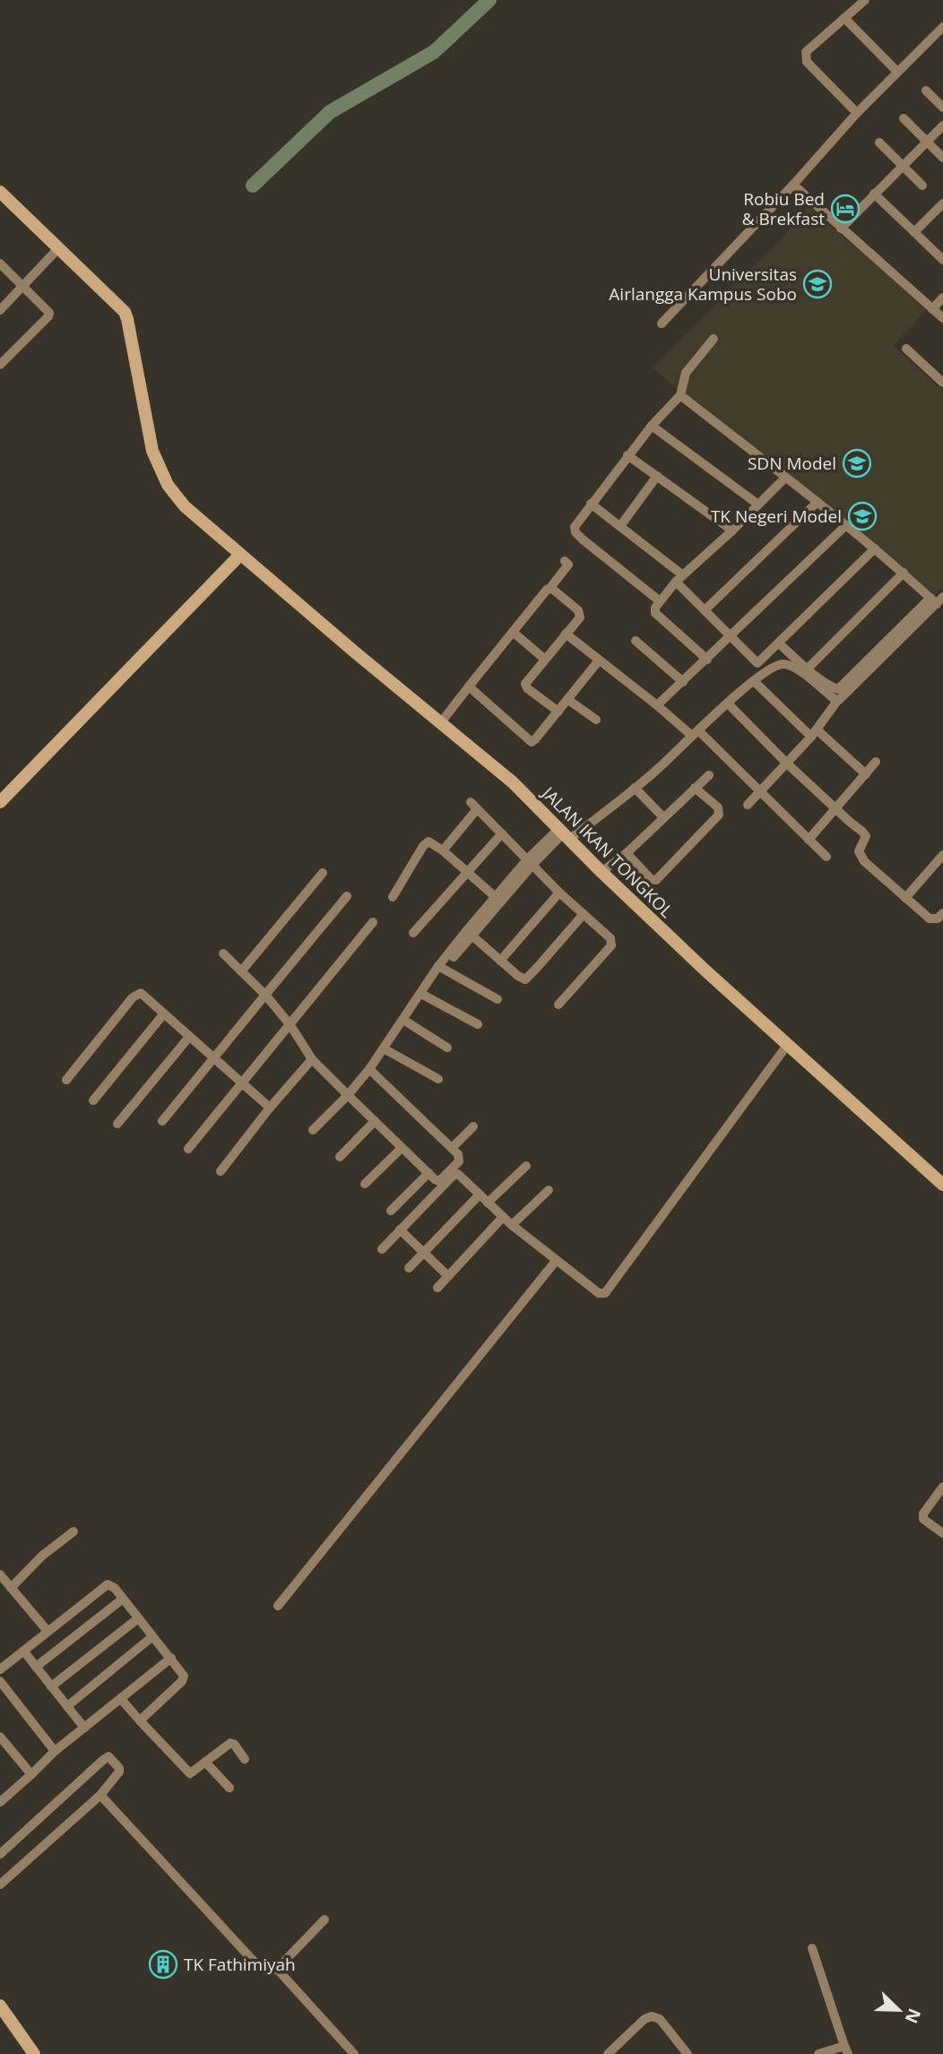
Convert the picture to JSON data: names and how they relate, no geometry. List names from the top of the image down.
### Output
{
  "streets": {
    "street": ["JALAN IKAN TONGKOL"]
  },
  "places": {
    "hotel": ["Robiu Bed & Brekfast"],
    "school or university": ["Universitas Airlangga Kampus Sobo", "SDN Model", "TK Negeri Model"],
    "building": ["TK Fathimiyah"]
  },
  "north": "bottom right"
}
